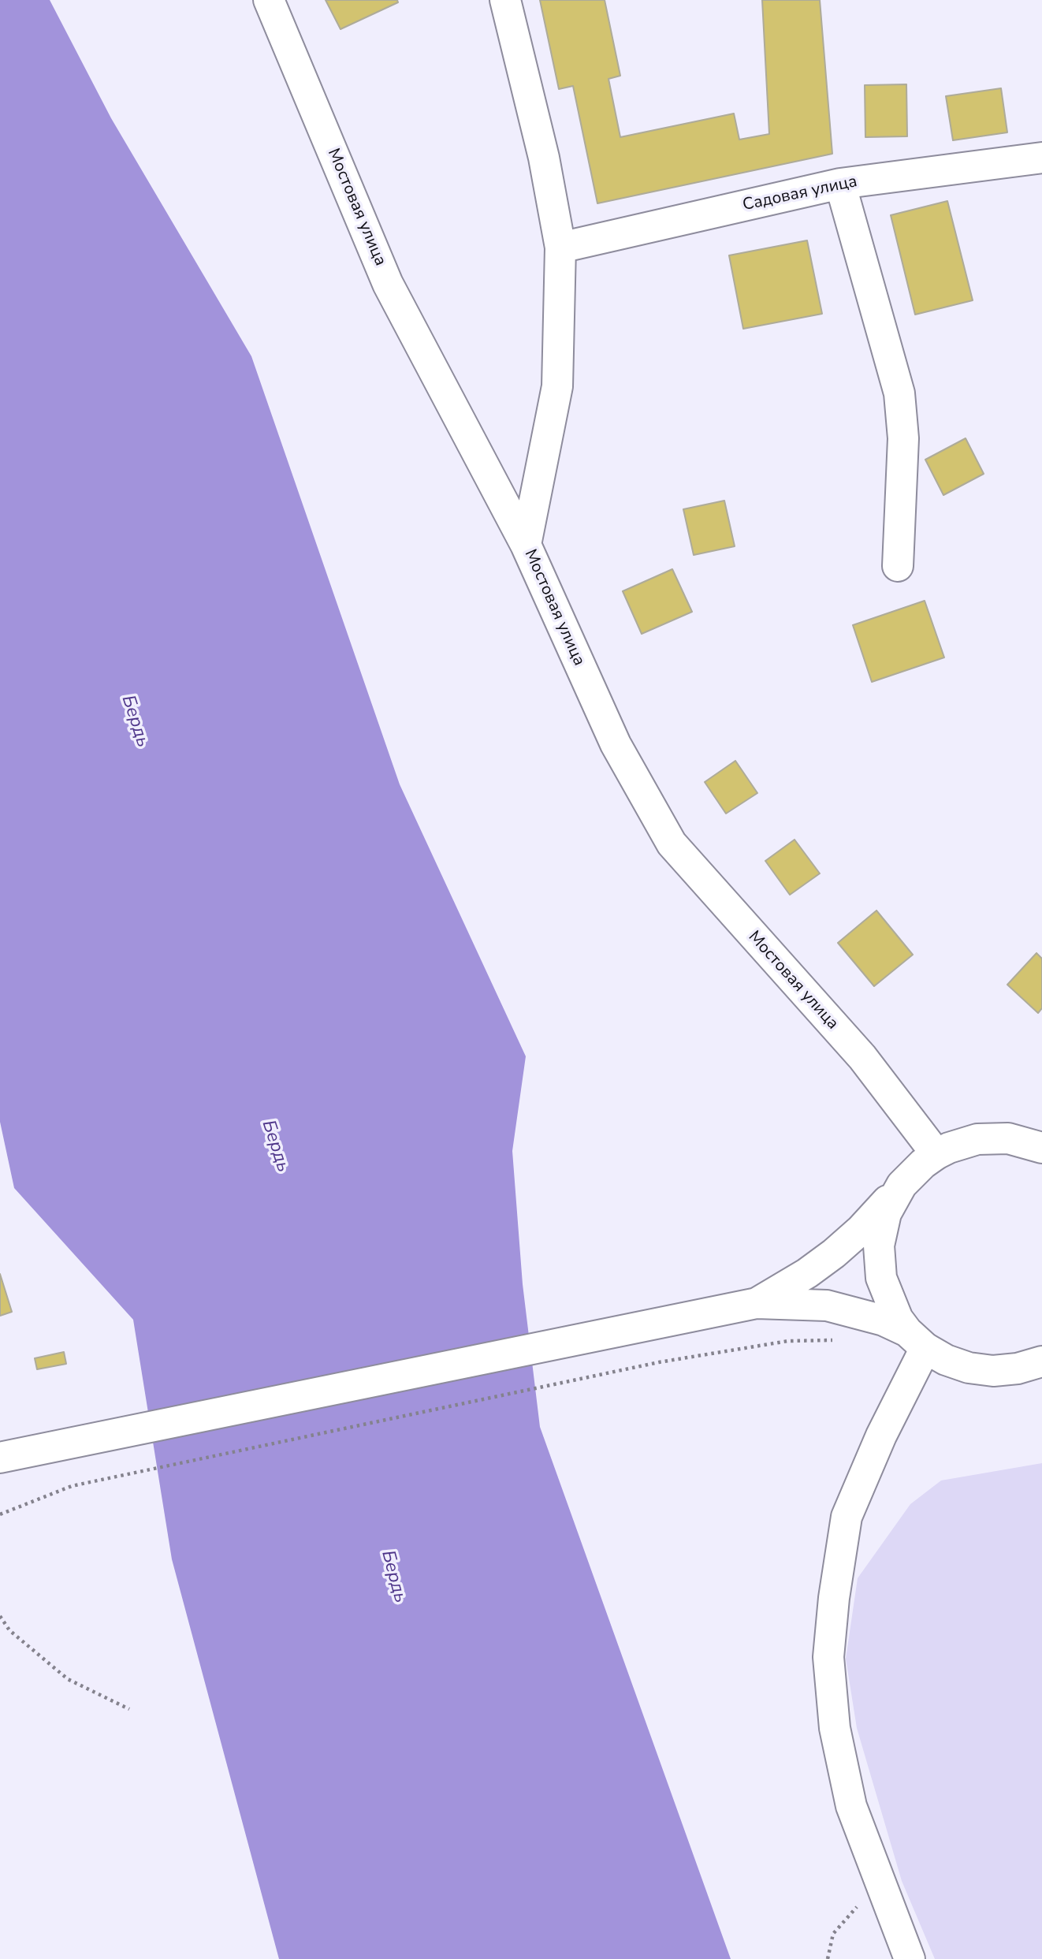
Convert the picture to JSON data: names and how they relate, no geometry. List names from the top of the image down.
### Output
{
  "streets": {
    "street": ["Садовая улица", "Мостовая улица"]
  },
  "water": ["Бердь"]
}
